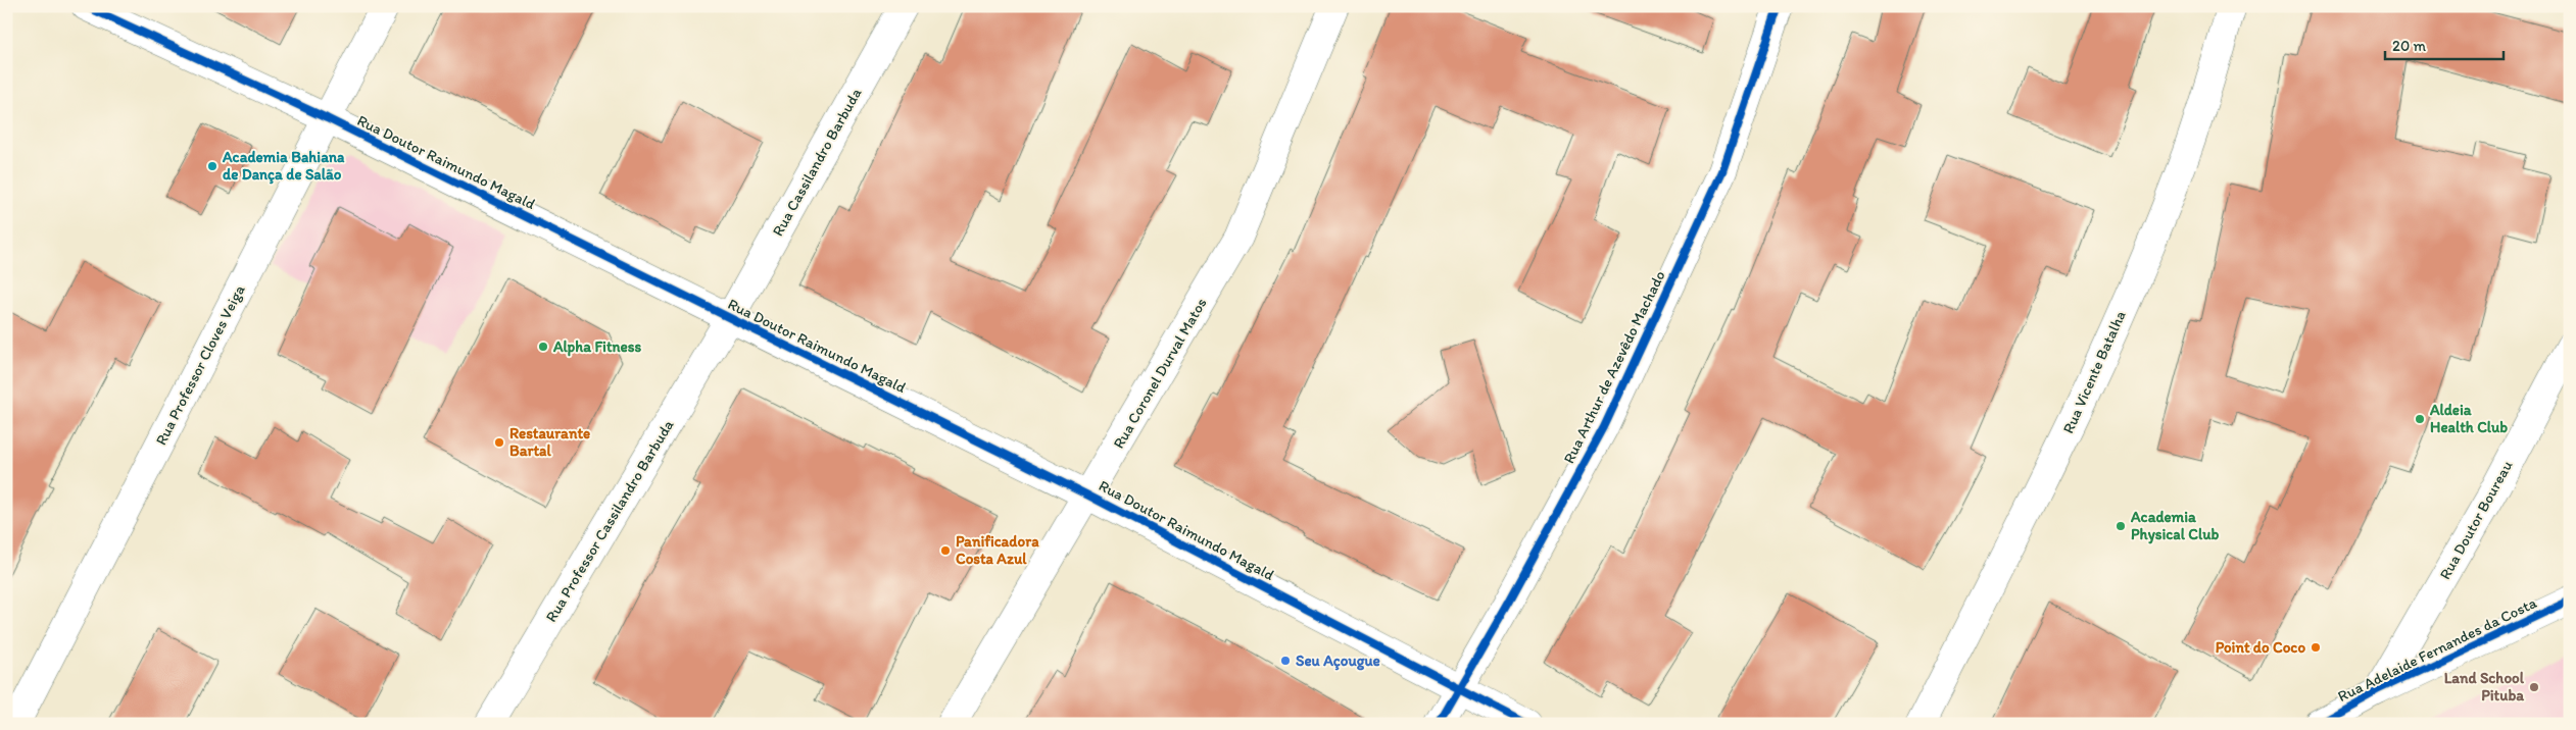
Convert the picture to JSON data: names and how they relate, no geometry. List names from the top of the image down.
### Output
{
  "streets": {
    "street": [
      "Rua Doutor Raimundo Magald",
      "Rua Cassilandro Barbuda",
      "Rua Professor Cloves Veiga",
      "Rua Arthur de Azevêdo Machado",
      "Rua Vicente Batalha",
      "Rua Coronel Durval Matos",
      "Rua Doutor Boureau",
      "Rua Professor Cassilandro Barbuda",
      "Rua Adelaide Fernandes da Costa"
    ]
  },
  "crossings": [
    ["Rua Doutor Raimundo Magald", "Rua Cassilandro Barbuda"],
    ["Rua Doutor Raimundo Magald", "Rua Professor Cloves Veiga"],
    ["Rua Doutor Raimundo Magald", "Rua Arthur de Azevêdo Machado"],
    ["Rua Doutor Raimundo Magald", "Rua Coronel Durval Matos"],
    ["Rua Doutor Raimundo Magald", "Rua Professor Cassilandro Barbuda"],
    ["Rua Cassilandro Barbuda", "Rua Professor Cassilandro Barbuda"],
    ["Rua Doutor Boureau", "Rua Adelaide Fernandes da Costa"]
  ],
  "places": [
    "Academia Bahiana de Dança de Salão",
    "Alpha Fitness",
    "Aldeia Health Club",
    "Restaurante Bartal",
    "Academia Physical Club",
    "Panificadora Costa Azul",
    "Point do Coco",
    "Seu Açougue",
    "Land School Pituba"
  ],
  "scale_bar": "20 m"
}
